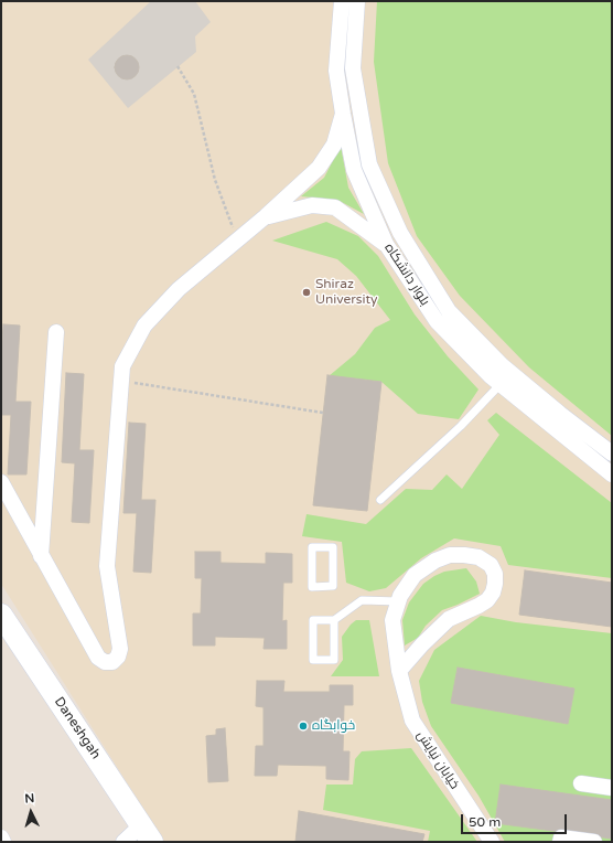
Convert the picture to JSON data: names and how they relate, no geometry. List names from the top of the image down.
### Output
{
  "streets": {
    "street": ["بلوار دانشکاه", "Daneshgah", "خیابان نیایش"]
  },
  "places": ["Shiraz University", "خوابگاه"],
  "scale_bar": "50 m",
  "north": "top"
}
